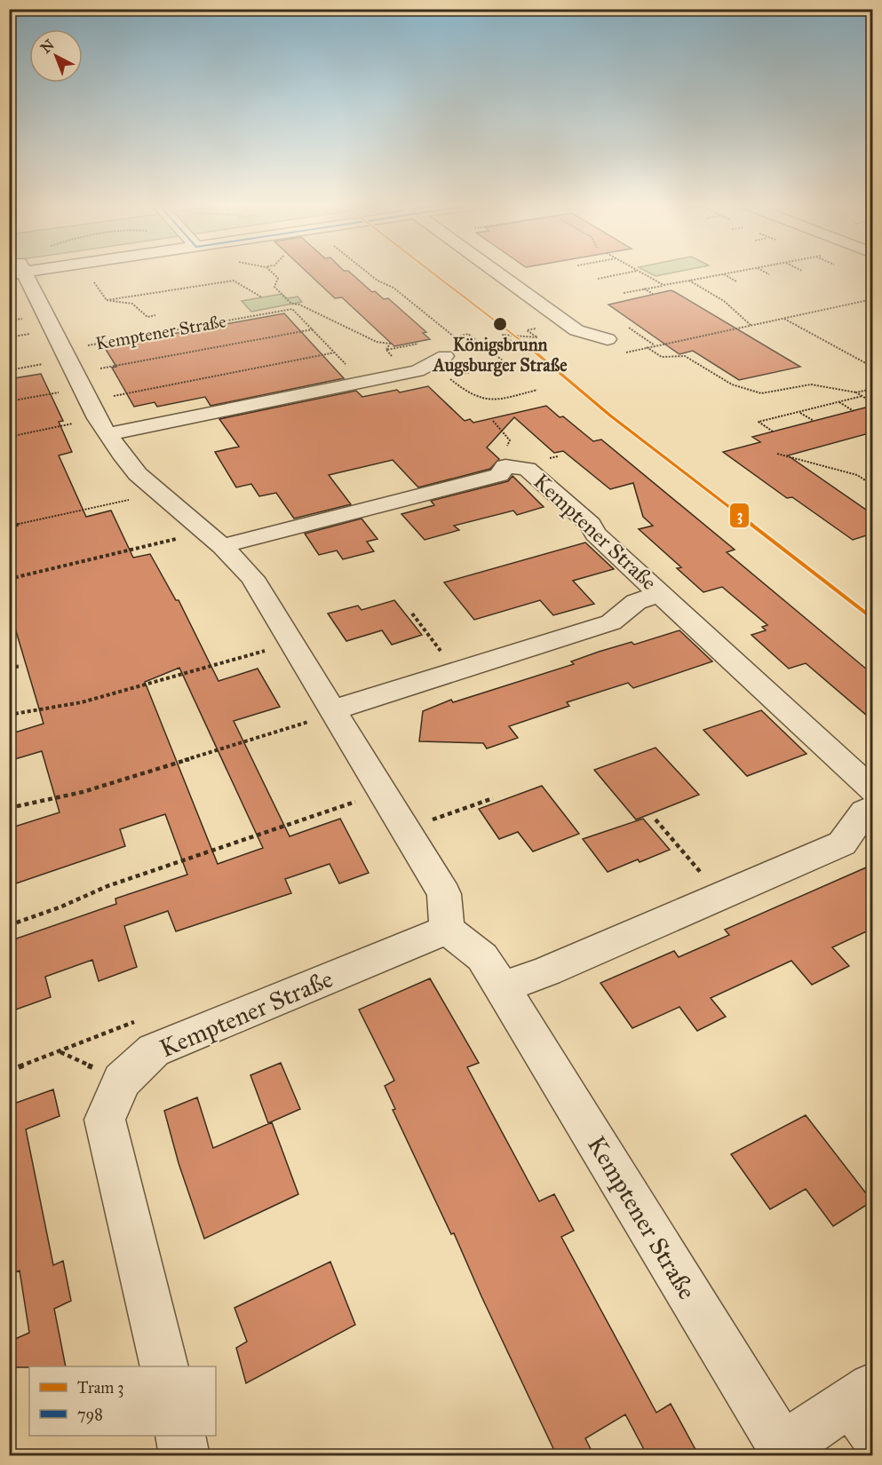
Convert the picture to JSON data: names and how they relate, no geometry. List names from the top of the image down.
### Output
{
  "streets": {
    "street": ["Kemptener Straße"]
  },
  "places": ["Königsbrunn Augsburger Straße"],
  "lines": ["tram line 3"],
  "legend": ["Tram 3", "798"],
  "north": "top left"
}
